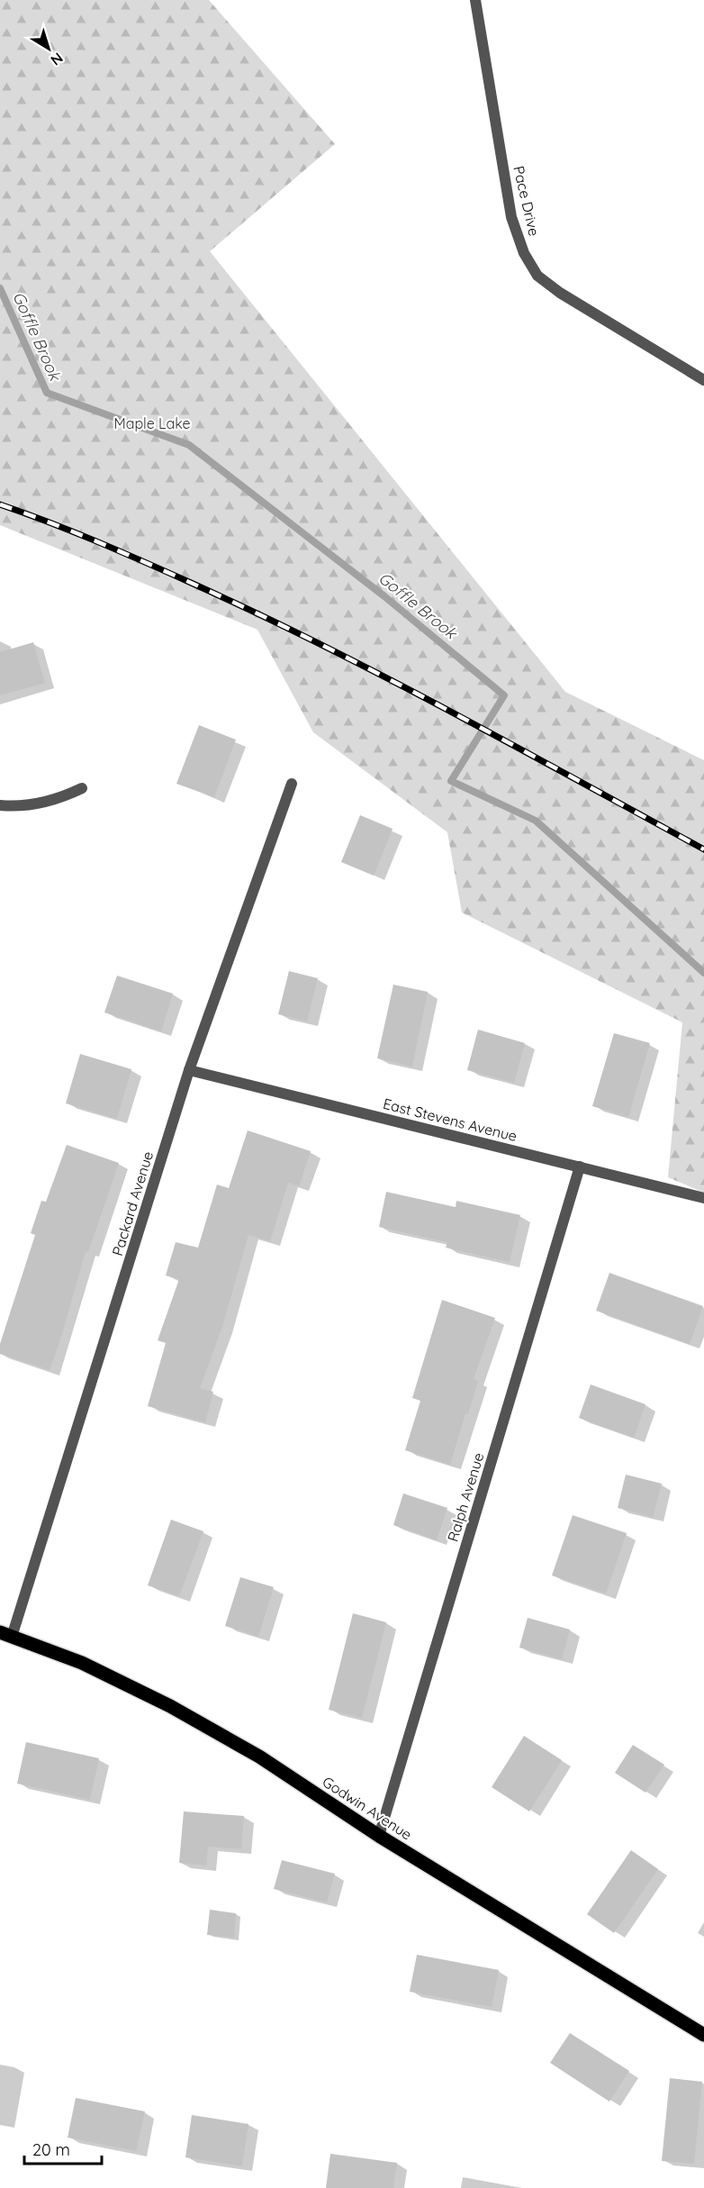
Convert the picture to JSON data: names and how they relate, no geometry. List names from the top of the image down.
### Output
{
  "streets": {
    "main road": ["Godwin Avenue"],
    "street": [
      "Pace Drive",
      "East Stevens Avenue",
      "Packard Avenue",
      "Ralph Avenue"
    ]
  },
  "crossings": [
    ["East Stevens Avenue", "Packard Avenue"],
    ["East Stevens Avenue", "Ralph Avenue"],
    ["Packard Avenue", "Godwin Avenue"],
    ["Ralph Avenue", "Godwin Avenue"]
  ],
  "water": ["Goffle Brook"],
  "parks": ["Maple Lake"],
  "scale_bar": "20 m",
  "north": "bottom right"
}
